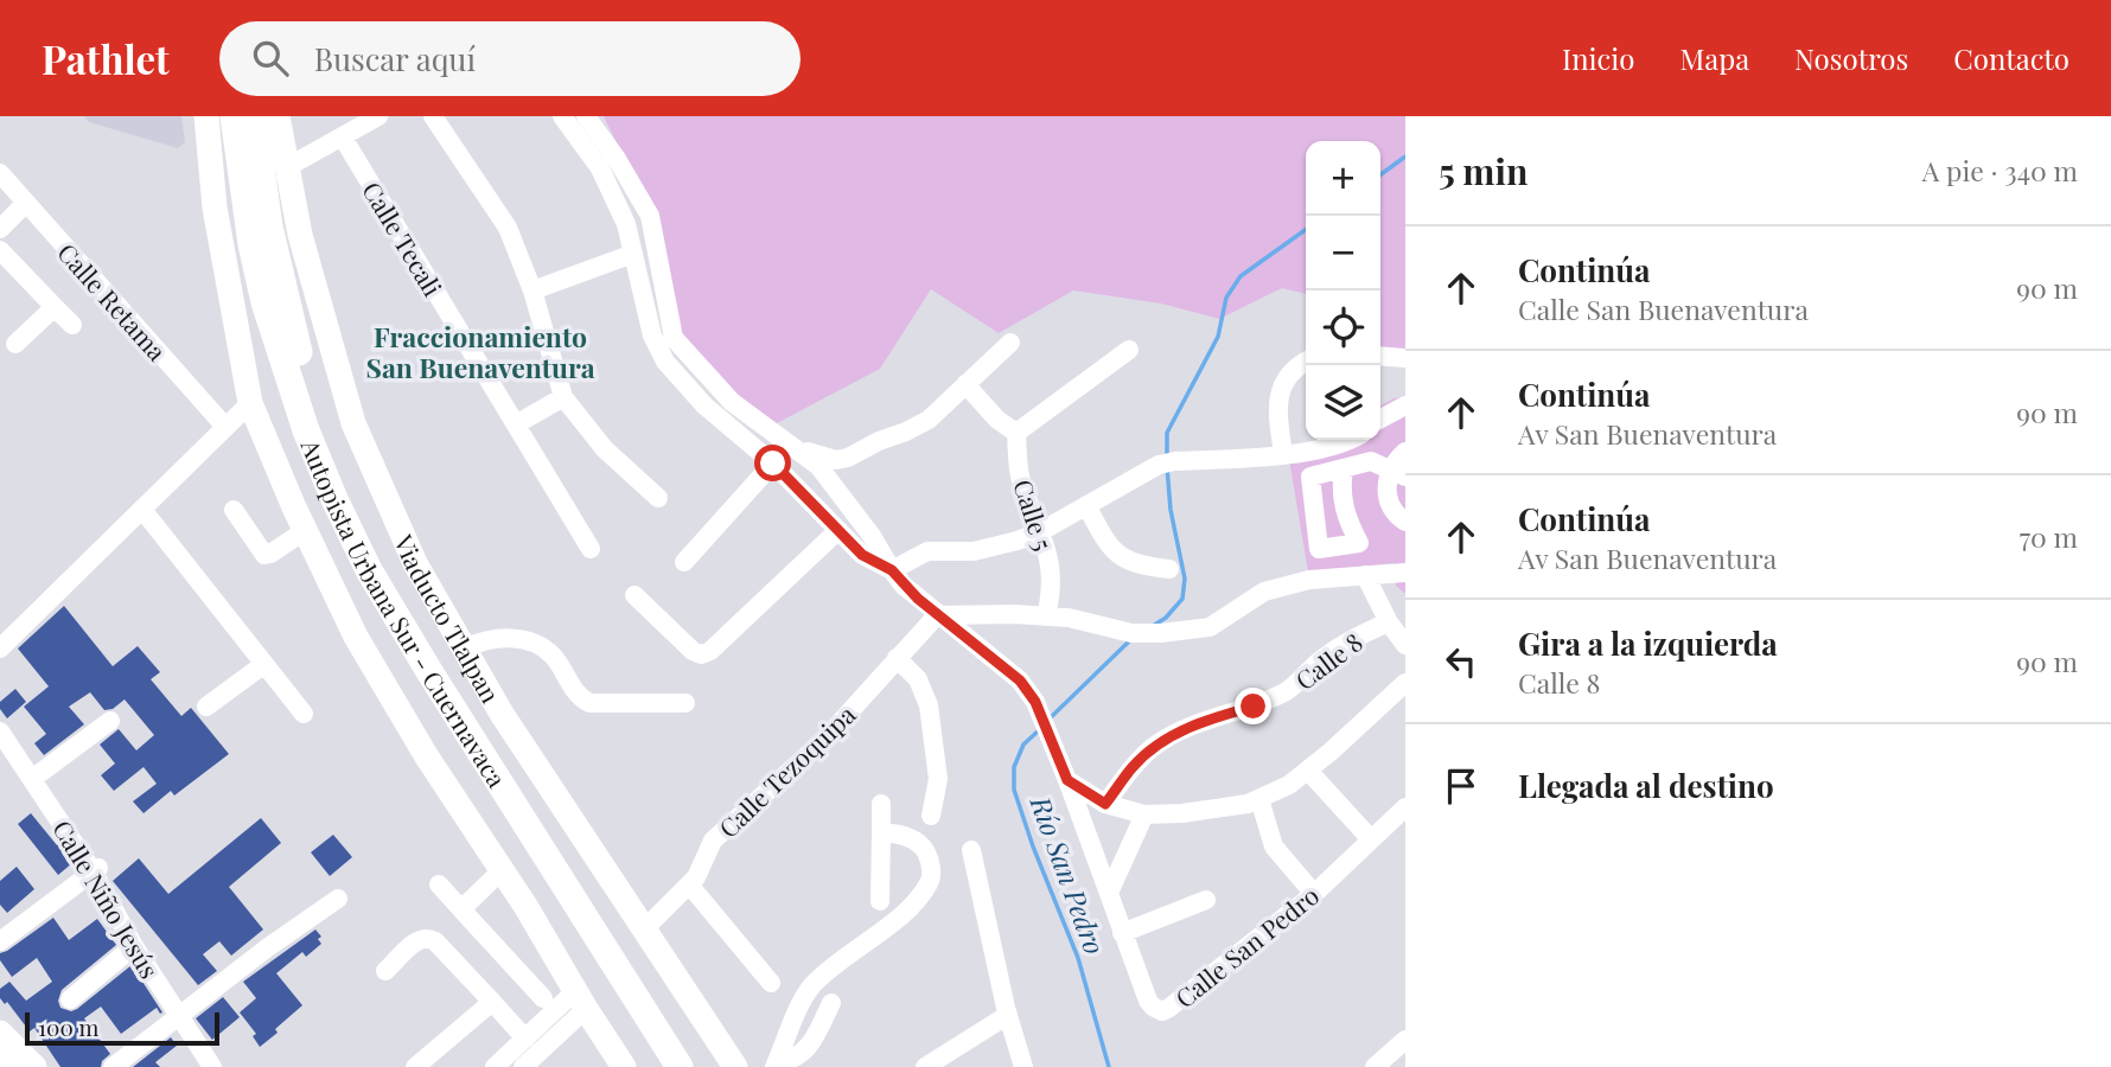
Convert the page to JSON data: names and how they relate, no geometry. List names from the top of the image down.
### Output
{
  "streets": {
    "highway": ["Viaducto Tlalpan"],
    "street": [
      "Calle Tecali",
      "Calle Retama",
      "Calle 5",
      "Calle 8",
      "Calle Tezoquipa",
      "Calle Niño Jesús",
      "Calle San Pedro"
    ]
  },
  "crossings": [
    ["Viaducto Tlalpan", "Calle Tezoquipa"],
    ["Calle Tezoquipa", "Calle San Pedro"]
  ],
  "districts": ["Fraccionamiento San Buenaventura"],
  "water": ["Río San Pedro"],
  "scale_bar": "100 m",
  "page": {
    "header": "Pathlet",
    "search": "Buscar aquí",
    "nav": [
      "Inicio",
      "Mapa",
      "Nosotros",
      "Contacto"
    ],
    "heading": ["5 min", "A pie · 340 m"],
    "map_buttons": ["+", "−"],
    "list": [
      ["Continúa", "Calle San Buenaventura", "90 m"],
      ["Continúa", "Av San Buenaventura", "90 m"],
      ["Continúa", "Av San Buenaventura", "70 m"],
      ["Gira a la izquierda", "Calle 8", "90 m"],
      "Llegada al destino"
    ],
    "scale": "100 m"
  }
}
